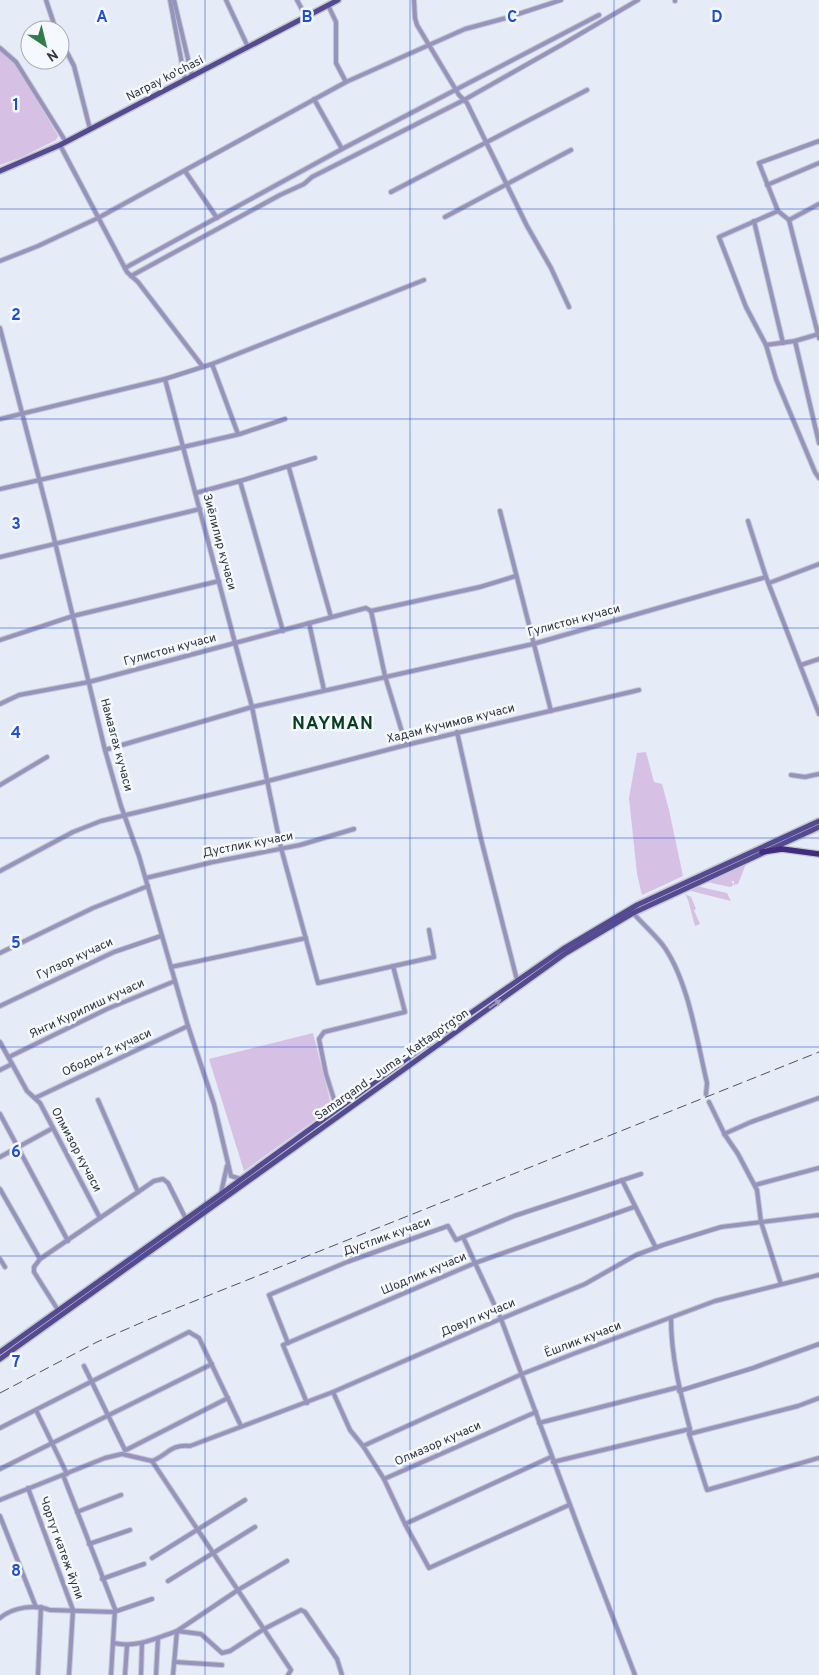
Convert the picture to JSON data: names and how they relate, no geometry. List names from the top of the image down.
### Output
{
  "streets": {
    "main road": ["Narpay ko'chasi", "Samarqand - Juma - Kattaqo‘rg‘on"],
    "street": [
      "Зиёлилир кучаси",
      "Гулистон кучаси",
      "Хадам Кучимов кучаси",
      "Намазгах кучаси",
      "Дустлик кучаси",
      "Гулзор кучаси",
      "Янги Курилиш кучаси",
      "Ободон 2 кучаси",
      "Олмизор кучаси",
      "Шодлик кучаси",
      "Довул кучаси",
      "Ёшлик кучаси",
      "Олмазор кучаси",
      "Чортут катеж йули"
    ]
  },
  "crossings": [
    ["Зиёлилир кучаси", "Гулистон кучаси"],
    ["Зиёлилир кучаси", "Хадам Кучимов кучаси"],
    ["Зиёлилир кучаси", "Дустлик кучаси"],
    ["Гулистон кучаси", "Намазгах кучаси"],
    ["Хадам Кучимов кучаси", "Намазгах кучаси"],
    ["Намазгах кучаси", "Дустлик кучаси"],
    ["Намазгах кучаси", "Гулзор кучаси"],
    ["Намазгах кучаси", "Янги Курилиш кучаси"],
    ["Намазгах кучаси", "Ободон 2 кучаси"],
    ["Дустлик кучаси", "Шодлик кучаси"],
    ["Янги Курилиш кучаси", "Олмизор кучаси"],
    ["Ободон 2 кучаси", "Олмизор кучаси"],
    ["Довул кучаси", "Олмазор кучаси"],
    ["Довул кучаси", "Чортут катеж йули"],
    ["Ёшлик кучаси", "Олмазор кучаси"]
  ],
  "districts": ["NAYMAN"],
  "north": "bottom right",
  "grid": {
    "columns": [
      "A",
      "B",
      "C",
      "D"
    ],
    "rows": [
      "1",
      "2",
      "3",
      "4",
      "5",
      "6",
      "7",
      "8"
    ]
  }
}
